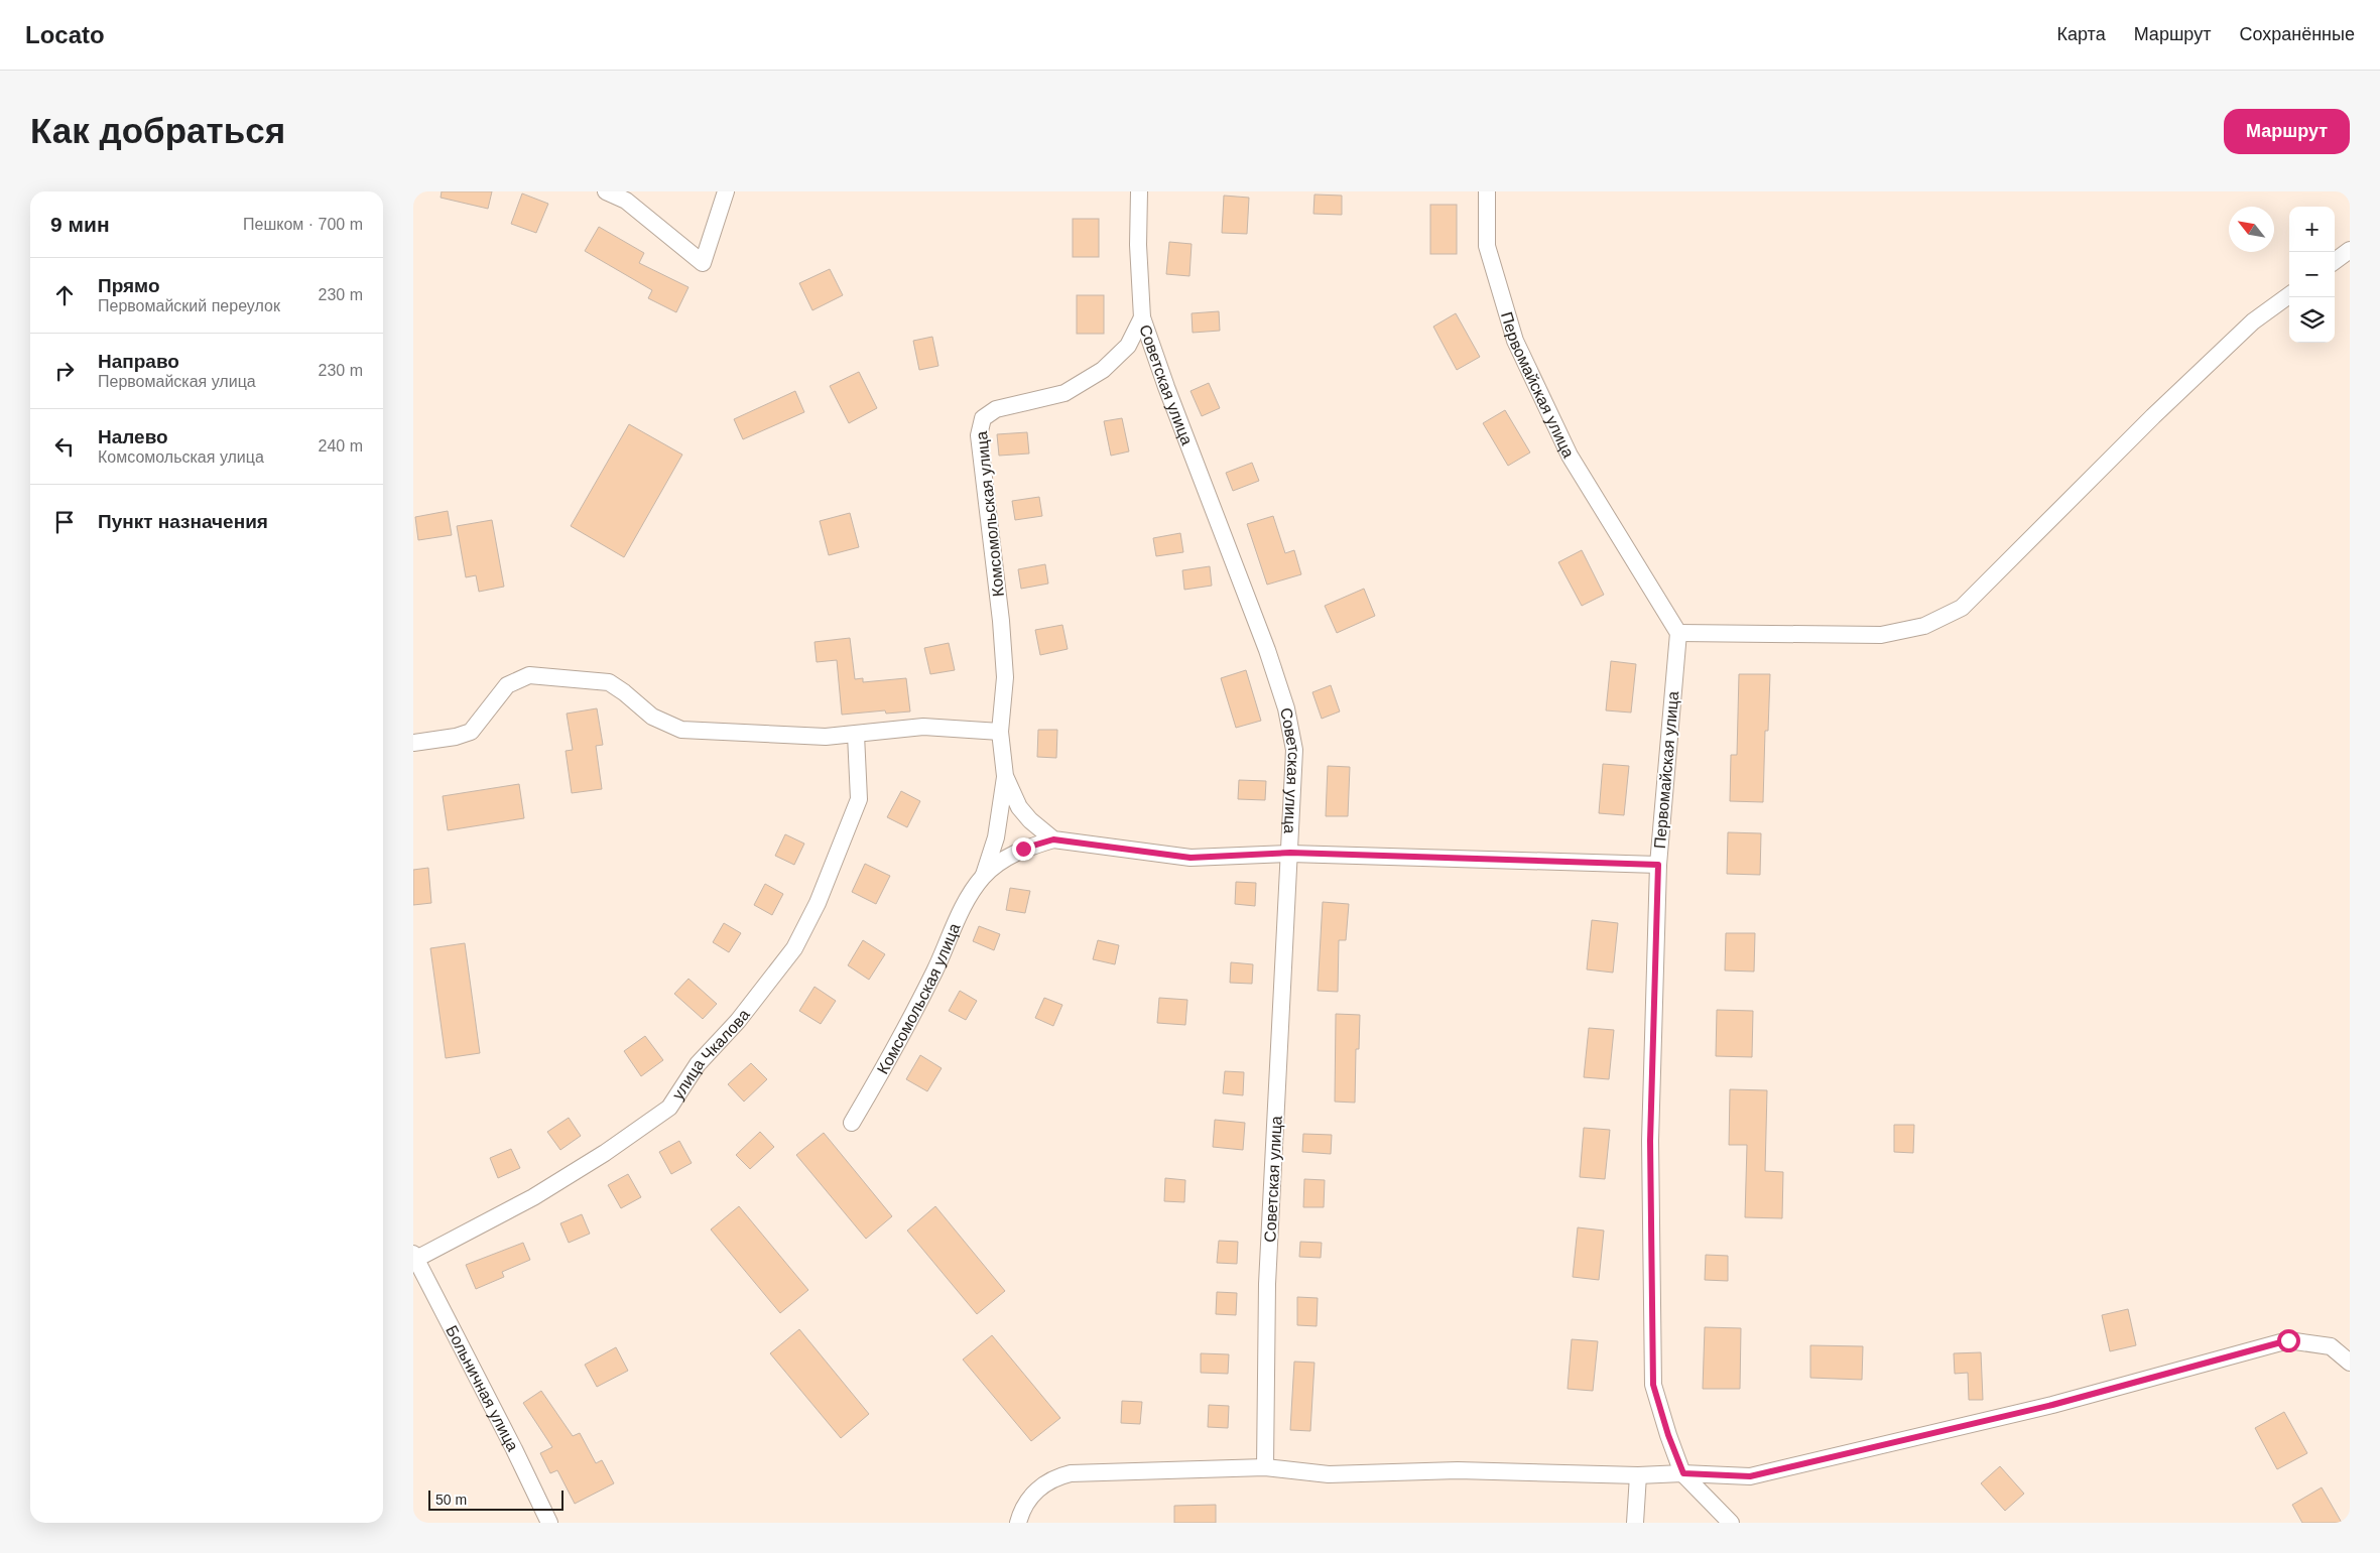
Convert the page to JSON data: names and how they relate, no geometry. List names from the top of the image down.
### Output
{
  "streets": {
    "street": [
      "Первомайская улица",
      "Советская улица",
      "Комсомольская улица",
      "улица Чкалова",
      "Больничная улица"
    ]
  },
  "crossings": [
    ["Первомайская улица", "Комсомольская улица"],
    ["Советская улица", "Комсомольская улица"],
    ["улица Чкалова", "Больничная улица"]
  ],
  "scale_bar": "50 m",
  "north": "top left",
  "page": {
    "header": "Locato",
    "nav": ["Карта", "Маршрут", "Сохранённые"],
    "buttons": "Маршрут",
    "title": "Как добраться",
    "heading": ["9 мин", "Пешком · 700 m"],
    "map_buttons": ["+", "−"],
    "list": [
      ["Прямо", "Первомайский переулок", "230 m"],
      ["Направо", "Первомайская улица", "230 m"],
      ["Налево", "Комсомольская улица", "240 m"],
      "Пункт назначения"
    ],
    "scale": "50 m"
  }
}
